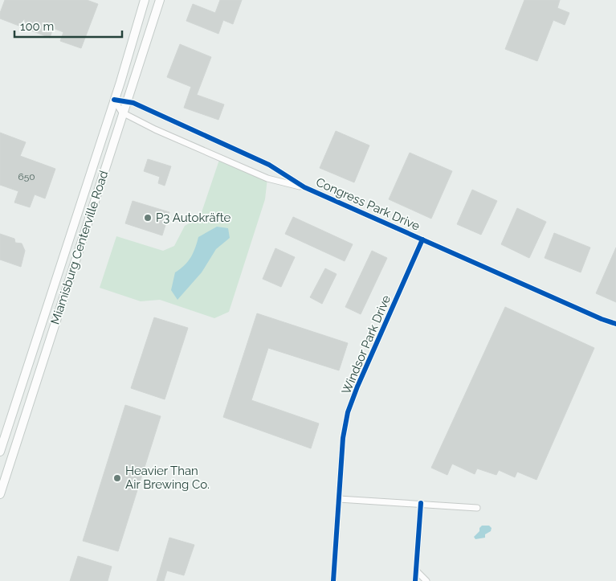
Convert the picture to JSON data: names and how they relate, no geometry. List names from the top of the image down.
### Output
{
  "streets": {
    "main road": ["Miamisburg Centerville Road"],
    "street": ["Congress Park Drive", "Windsor Park Drive"]
  },
  "crossings": [
    ["Congress Park Drive", "Miamisburg Centerville Road"],
    ["Congress Park Drive", "Windsor Park Drive"]
  ],
  "places": ["P3 Autokräfte", "Heavier Than Air Brewing Co."],
  "house_numbers": ["650"],
  "scale_bar": "100 m"
}
